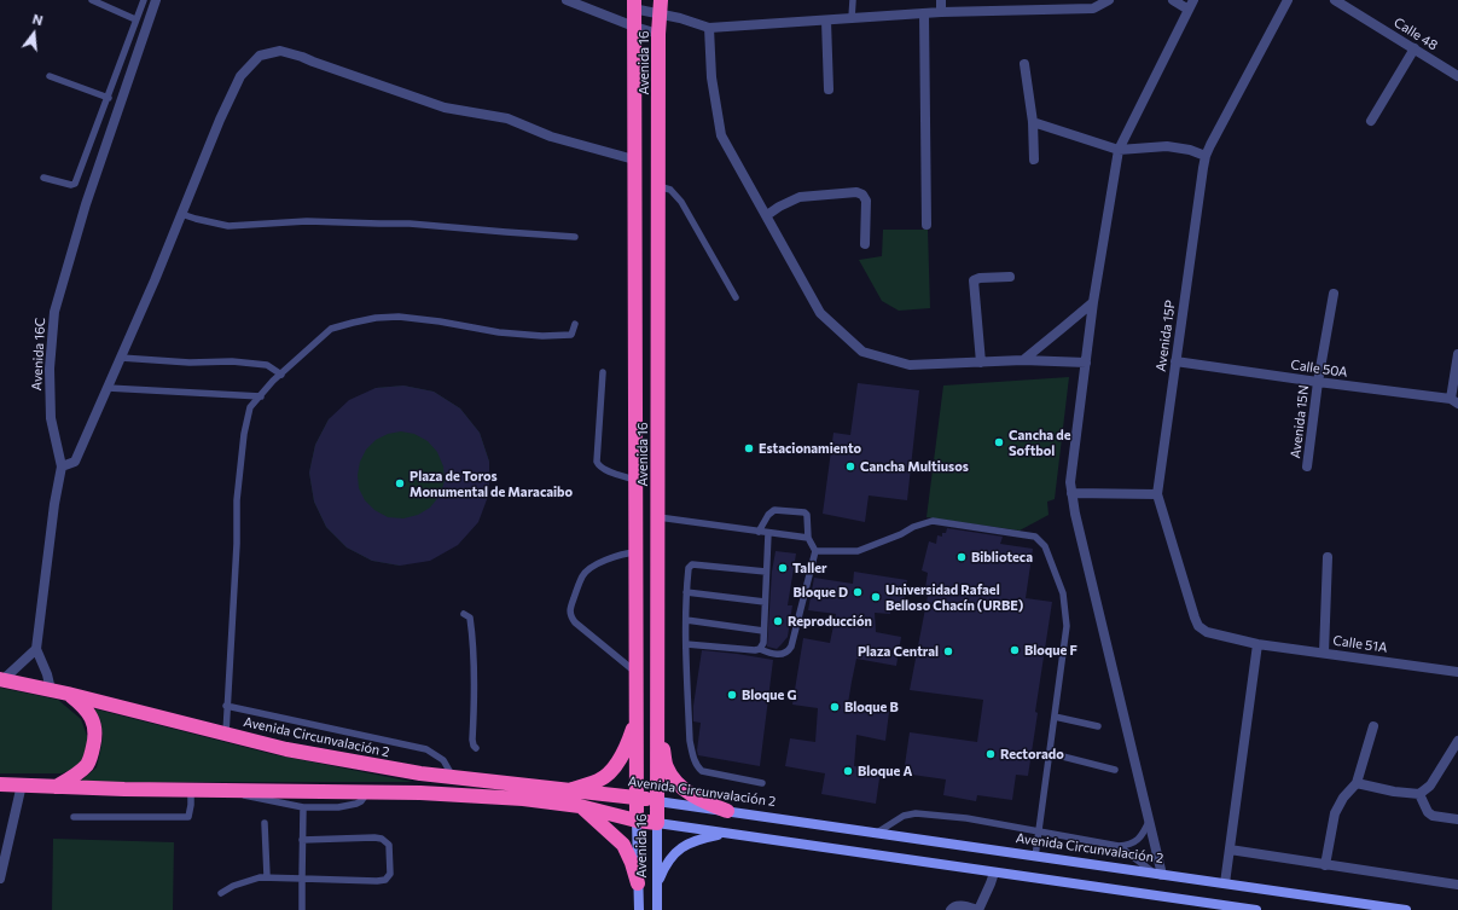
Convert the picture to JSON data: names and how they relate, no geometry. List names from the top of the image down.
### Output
{
  "streets": {
    "highway": ["Avenida 16", "Avenida Circunvalación 2"],
    "street": [
      "Calle 48",
      "Avenida 15P",
      "Avenida 16C",
      "Calle 50A",
      "Avenida 15N",
      "Calle 51A"
    ]
  },
  "crossings": [
    ["Avenida 16", "Avenida Circunvalación 2"],
    ["Avenida 15P", "Calle 50A"],
    ["Avenida 15P", "Calle 51A"],
    ["Avenida 16C", "Avenida Circunvalación 2"],
    ["Calle 50A", "Avenida 15N"]
  ],
  "places": [
    "Cancha de Softbol",
    "Estacionamiento",
    "Cancha Multiusos",
    "Plaza de Toros Monumental de Maracaibo",
    "Biblioteca",
    "Taller",
    "Bloque D",
    "Universidad Rafael Belloso Chacín (URBE)",
    "Reproducción",
    "Bloque F",
    "Plaza Central",
    "Bloque G",
    "Bloque B",
    "Rectorado",
    "Bloque A"
  ],
  "north": "top"
}
